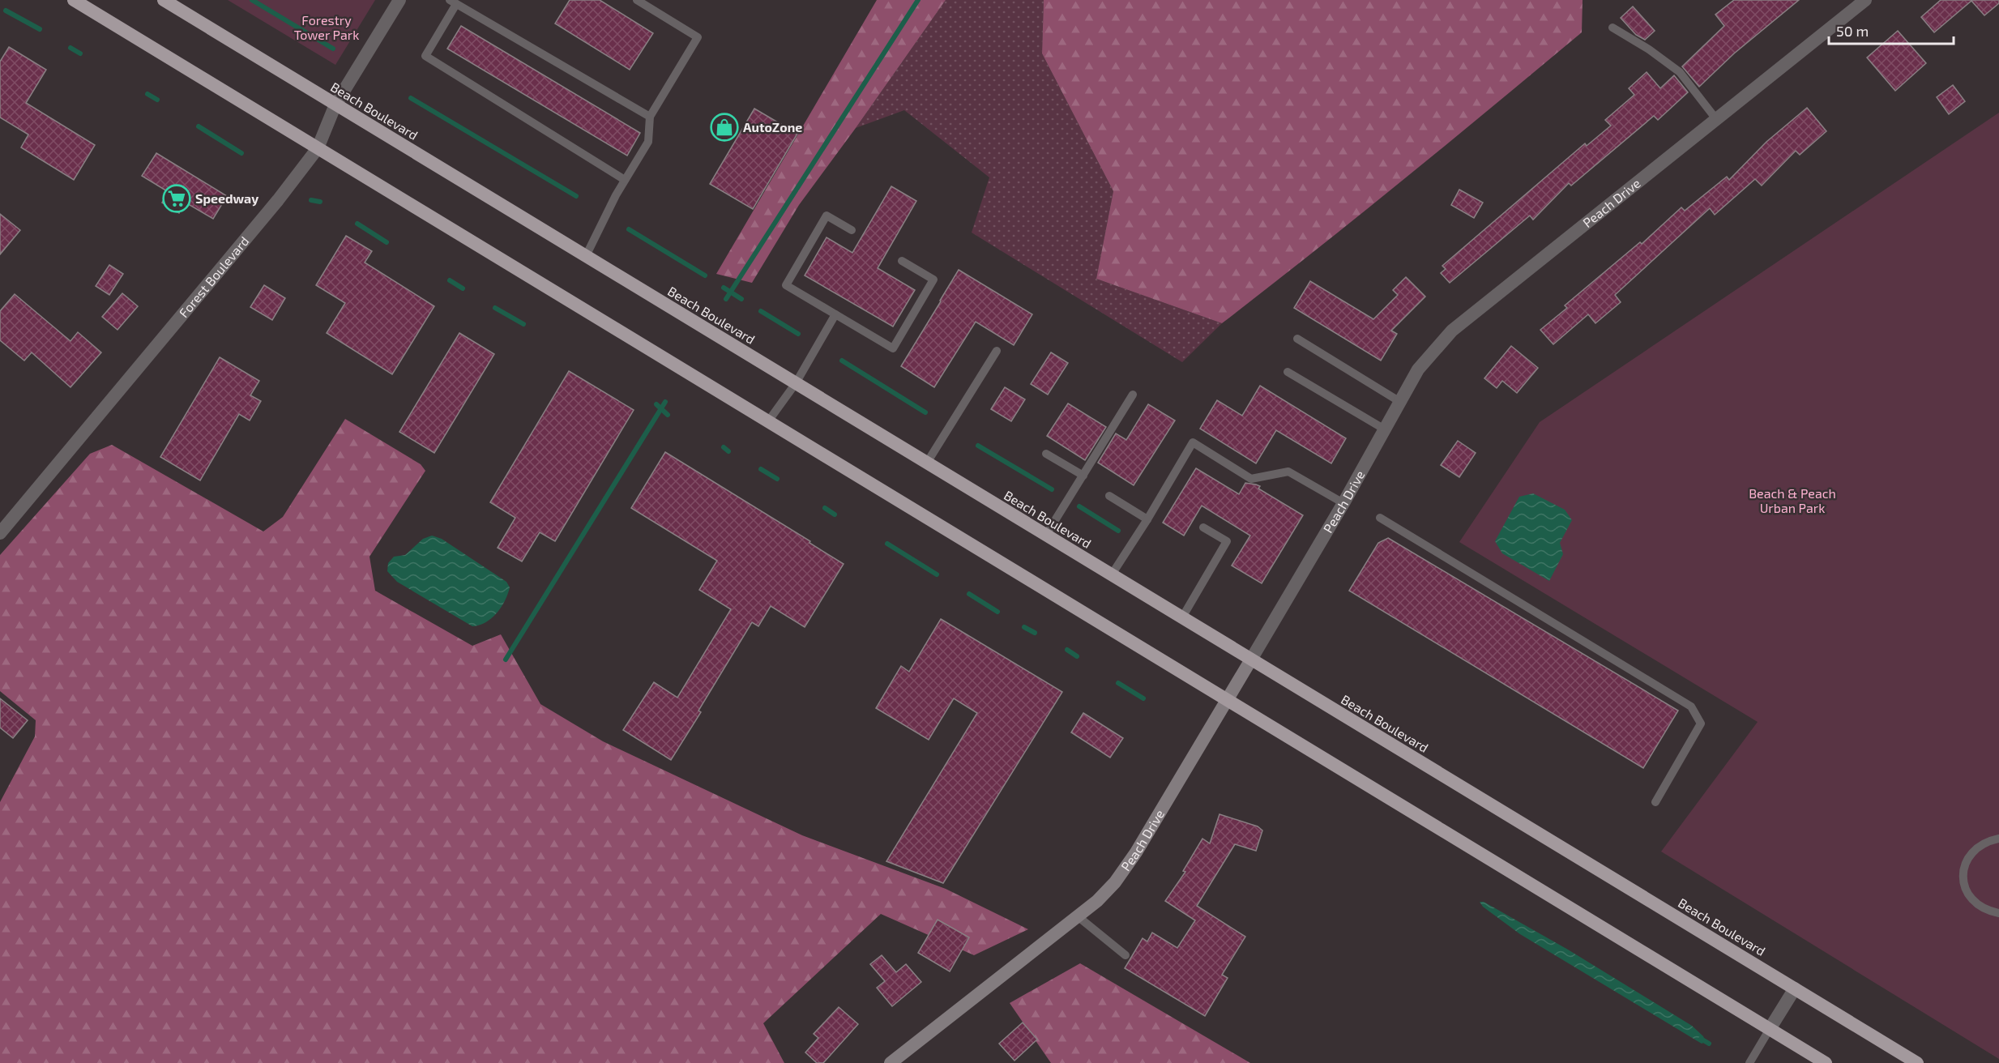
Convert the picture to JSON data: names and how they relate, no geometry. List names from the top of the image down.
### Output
{
  "streets": {
    "highway": ["Beach Boulevard"],
    "main road": ["Peach Drive"],
    "street": ["Forest Boulevard"]
  },
  "crossings": [
    ["Beach Boulevard", "Peach Drive"],
    ["Beach Boulevard", "Forest Boulevard"]
  ],
  "parks": ["Forestry Tower Park", "Beach & Peach Urban Park"],
  "places": {
    "shop": ["AutoZone"],
    "supermarket": ["Speedway"]
  },
  "scale_bar": "50 m"
}
